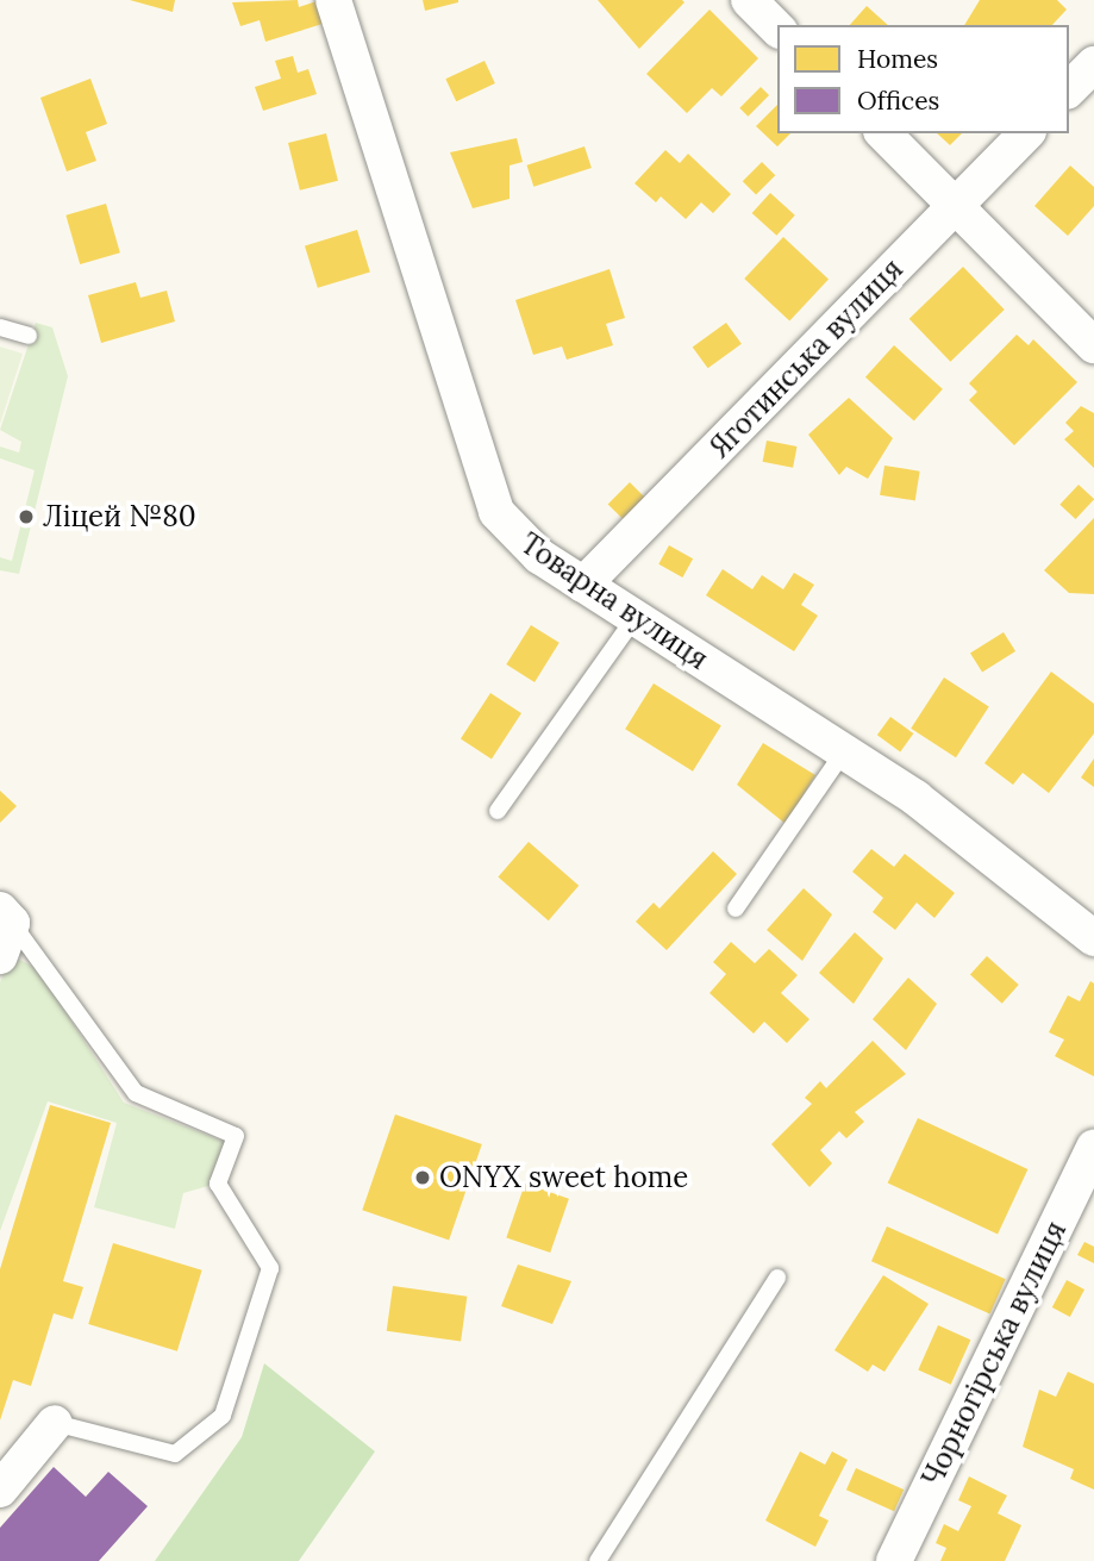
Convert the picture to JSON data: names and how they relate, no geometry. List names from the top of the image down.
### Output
{
  "streets": {
    "street": ["Яготинська вулиця", "Товарна вулиця", "Чорногірська вулиця"]
  },
  "crossings": [
    ["Яготинська вулиця", "Товарна вулиця"]
  ],
  "places": ["Ліцей №80", "ONYX sweet home"],
  "legend": ["Homes", "Offices"]
}
